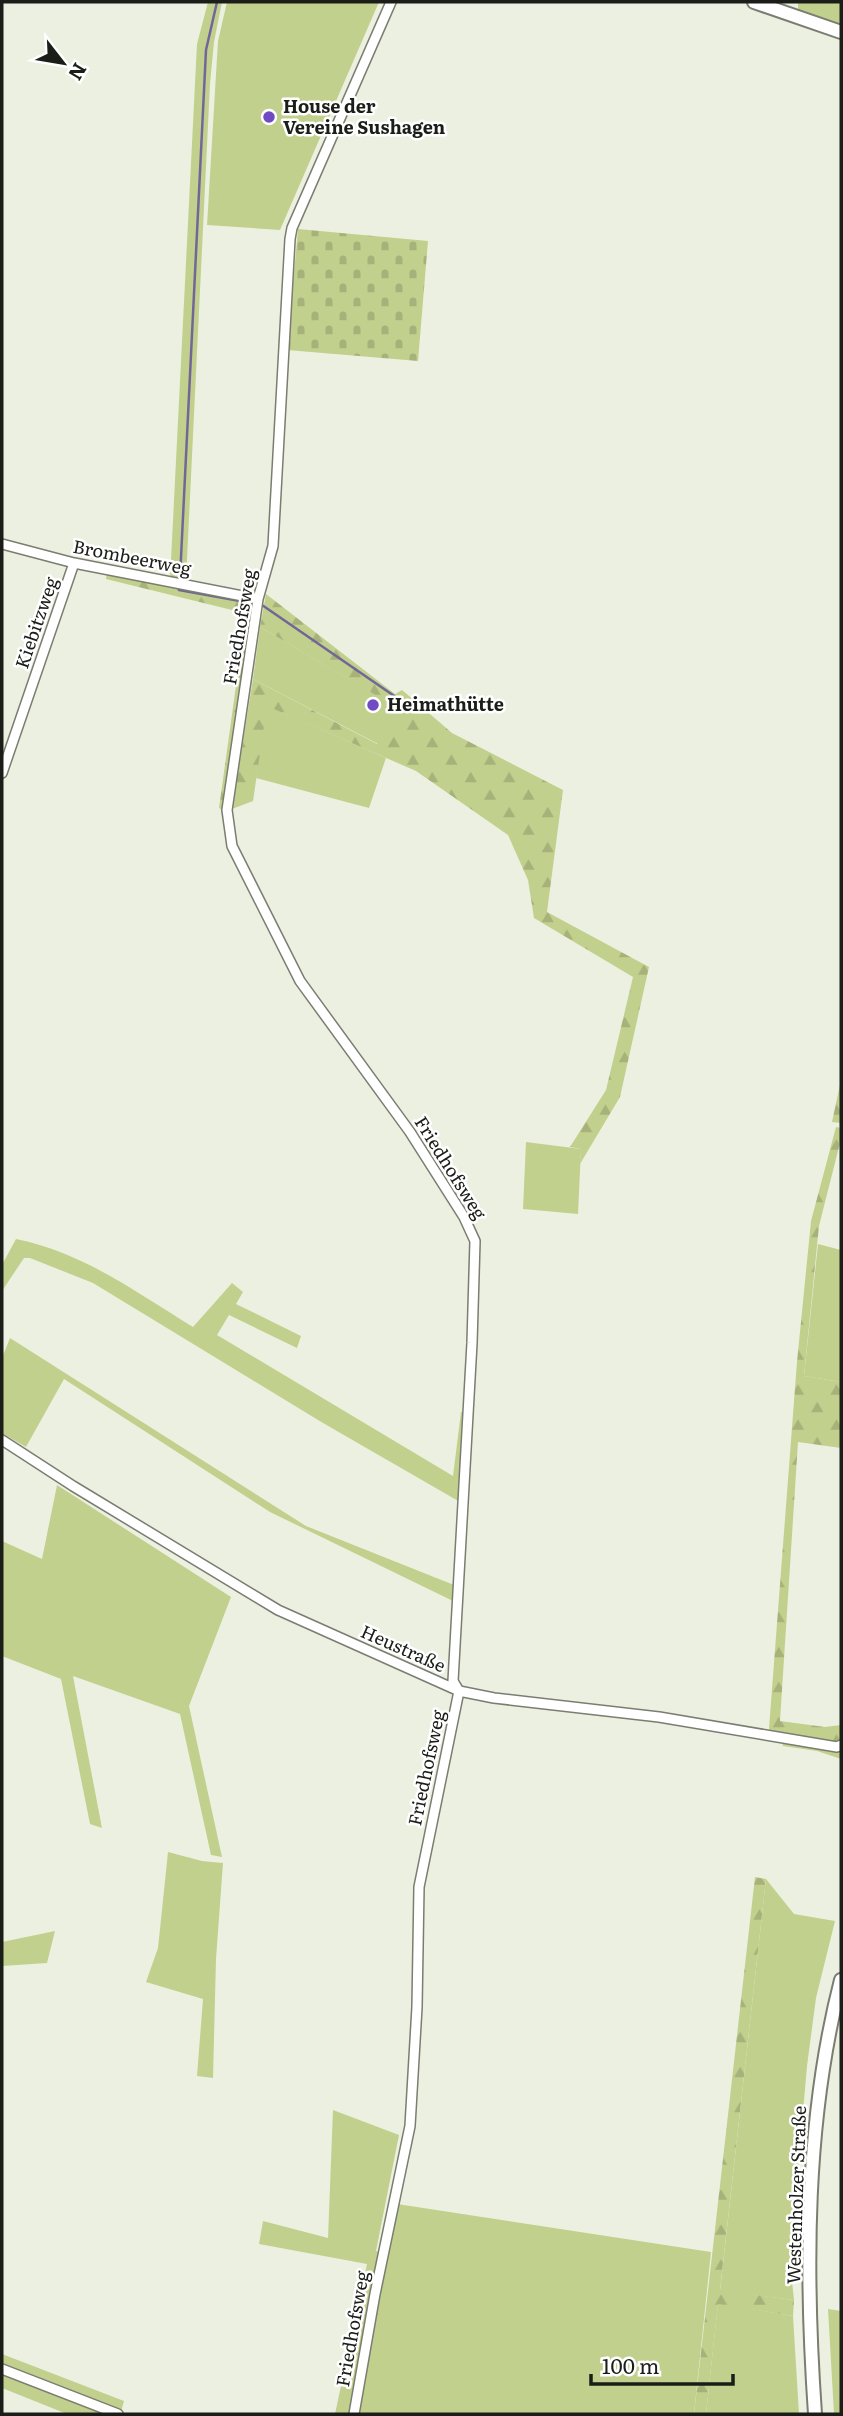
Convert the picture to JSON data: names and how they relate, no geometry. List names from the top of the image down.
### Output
{
  "streets": {
    "main road": ["Westenholzer Straße"],
    "street": [
      "Brombeerweg",
      "Kiebitzweg",
      "Friedhofsweg",
      "Heustraße"
    ]
  },
  "crossings": [
    ["Brombeerweg", "Kiebitzweg"],
    ["Brombeerweg", "Friedhofsweg"],
    ["Friedhofsweg", "Heustraße"]
  ],
  "places": ["House der Vereine Sushagen", "Heimathütte"],
  "scale_bar": "100 m",
  "north": "bottom right"
}
